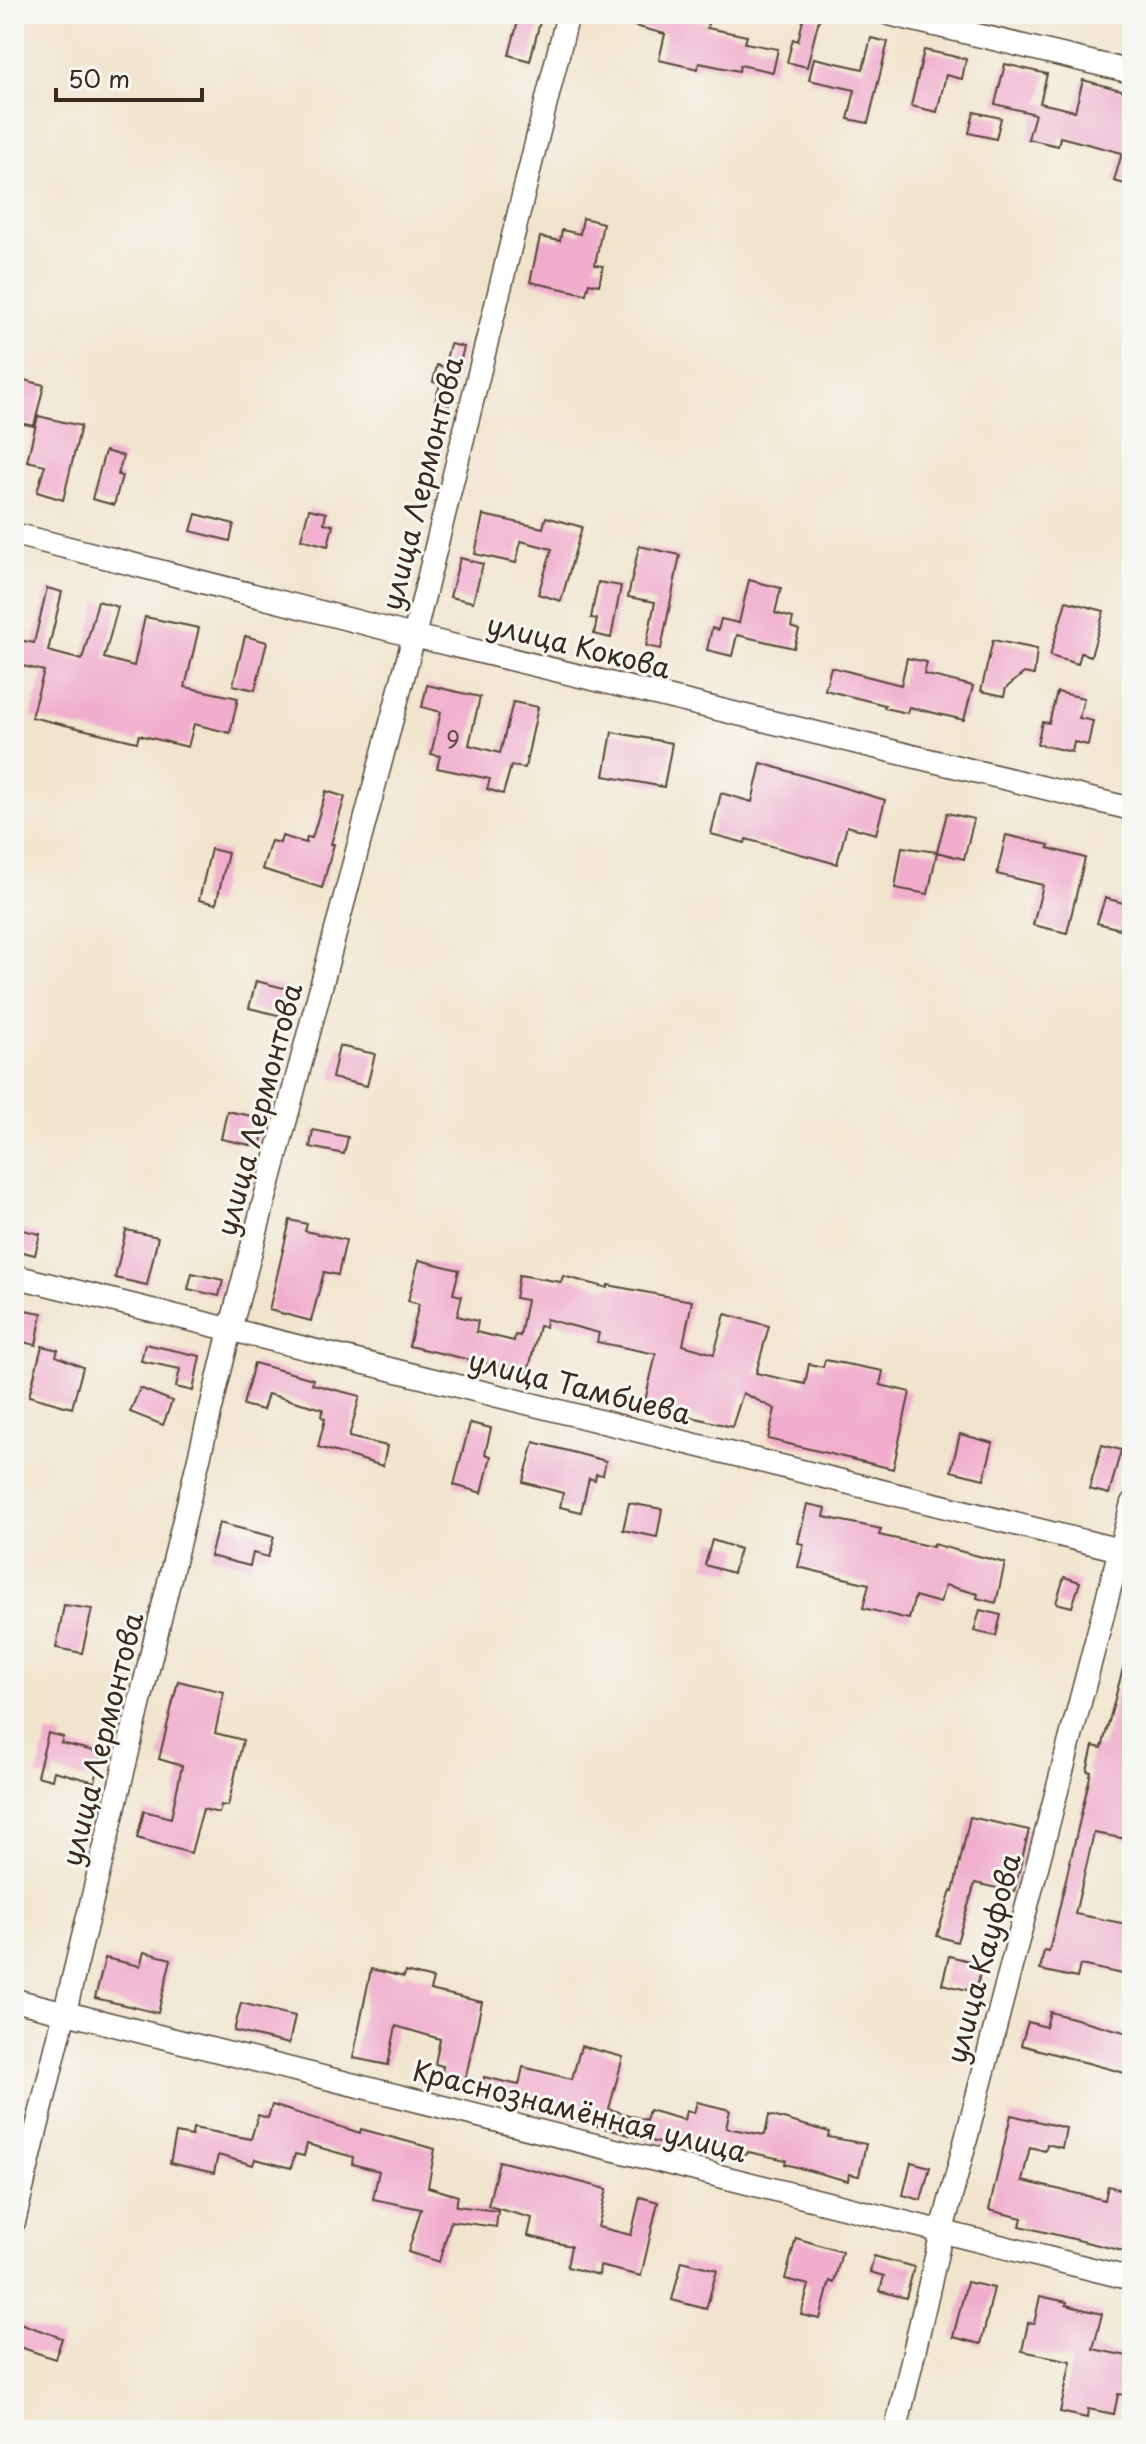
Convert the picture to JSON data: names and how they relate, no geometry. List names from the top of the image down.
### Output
{
  "streets": {
    "street": [
      "улица Лермонтова",
      "улица Кокова",
      "улица Тамбиева",
      "улица Кауфова",
      "Краснознамённая улица"
    ]
  },
  "crossings": [
    ["улица Лермонтова", "улица Кокова"],
    ["улица Лермонтова", "улица Тамбиева"],
    ["улица Лермонтова", "Краснознамённая улица"],
    ["улица Тамбиева", "улица Кауфова"],
    ["улица Кауфова", "Краснознамённая улица"]
  ],
  "house_numbers": ["9"],
  "scale_bar": "50 m"
}
